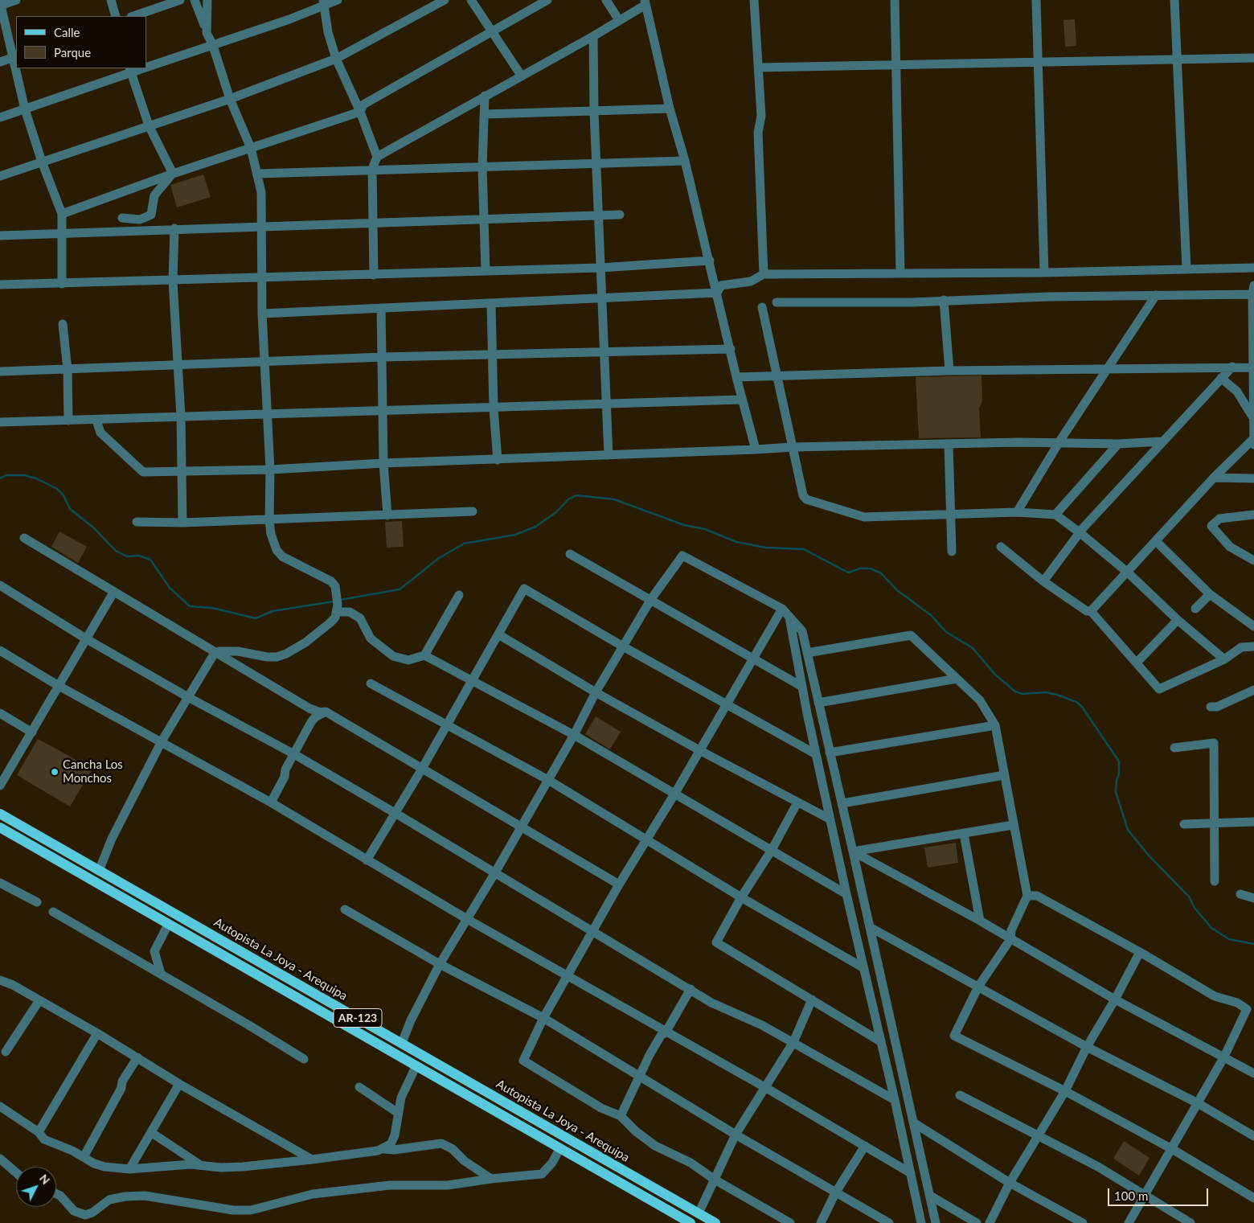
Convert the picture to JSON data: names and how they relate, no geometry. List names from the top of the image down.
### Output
{
  "streets": {
    "main road": ["Autopista La Joya - Arequipa", "AR-123"]
  },
  "places": ["Cancha Los Monchos"],
  "legend": ["Calle", "Parque"],
  "scale_bar": "100 m",
  "north": "top right"
}
